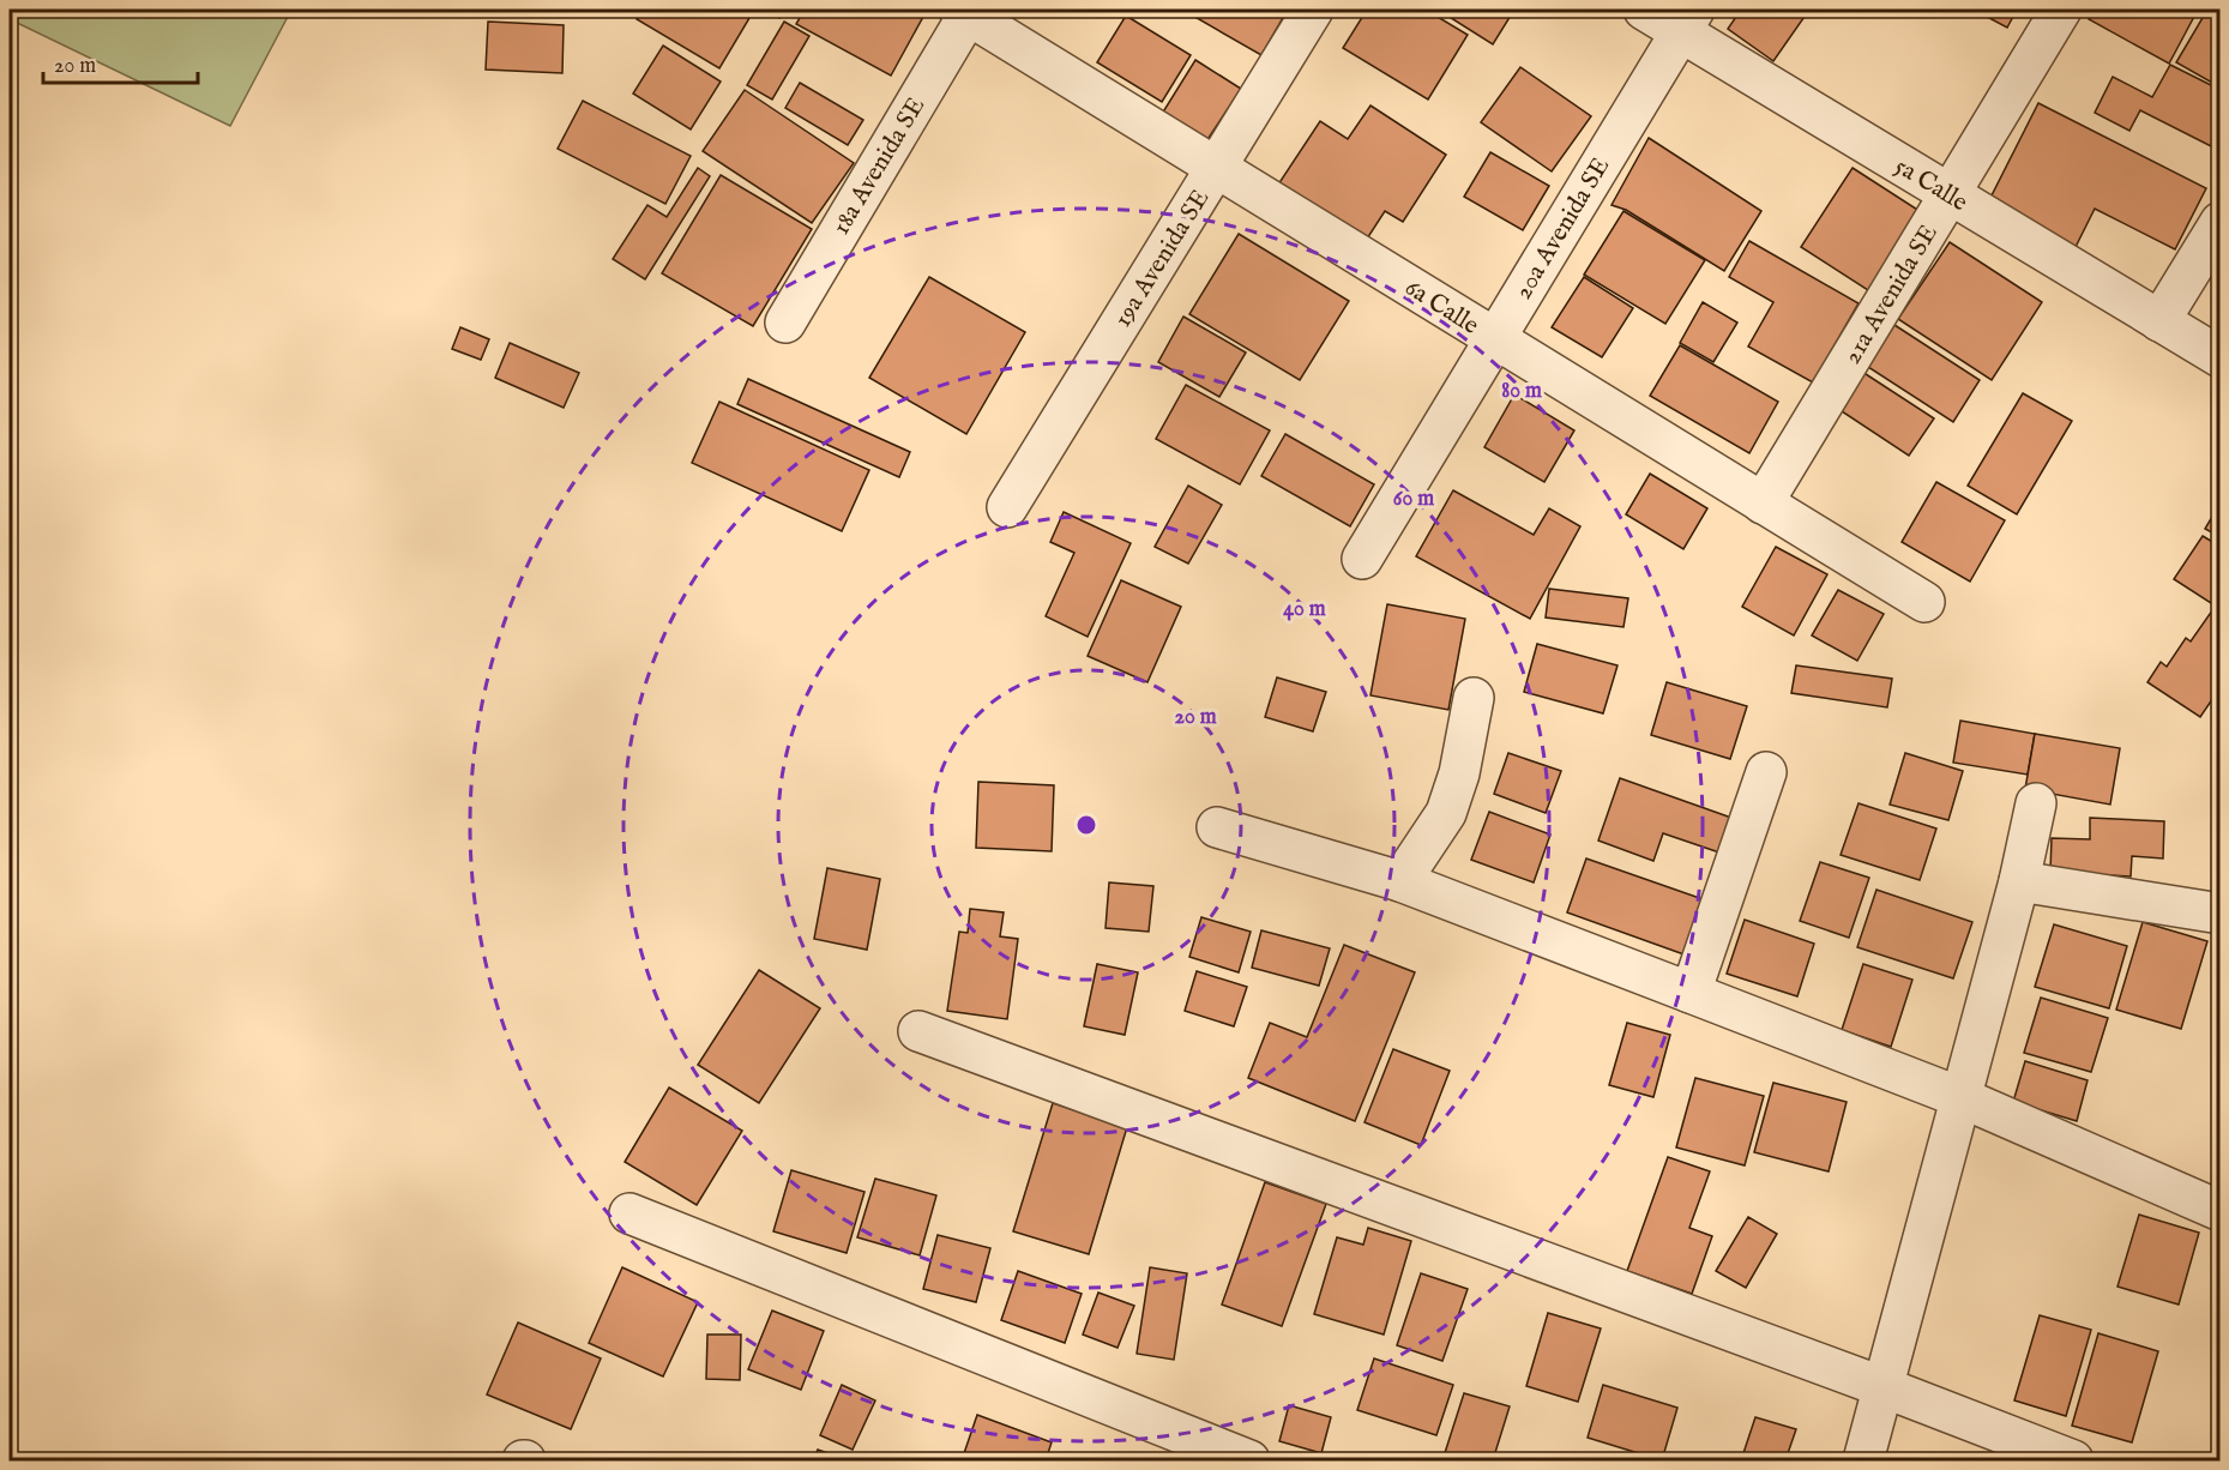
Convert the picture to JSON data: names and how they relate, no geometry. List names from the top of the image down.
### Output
{
  "streets": {
    "street": [
      "18a Avenida SE",
      "5a Calle",
      "20a Avenida SE",
      "19a Avenida SE",
      "21a Avenida SE",
      "6a Calle"
    ]
  },
  "crossings": [
    ["18a Avenida SE", "6a Calle"],
    ["5a Calle", "20a Avenida SE"],
    ["5a Calle", "21a Avenida SE"],
    ["20a Avenida SE", "6a Calle"],
    ["19a Avenida SE", "6a Calle"],
    ["21a Avenida SE", "6a Calle"]
  ],
  "scale_bar": "20 m",
  "rings": [
    "80 m",
    "60 m",
    "40 m",
    "20 m"
  ]
}
